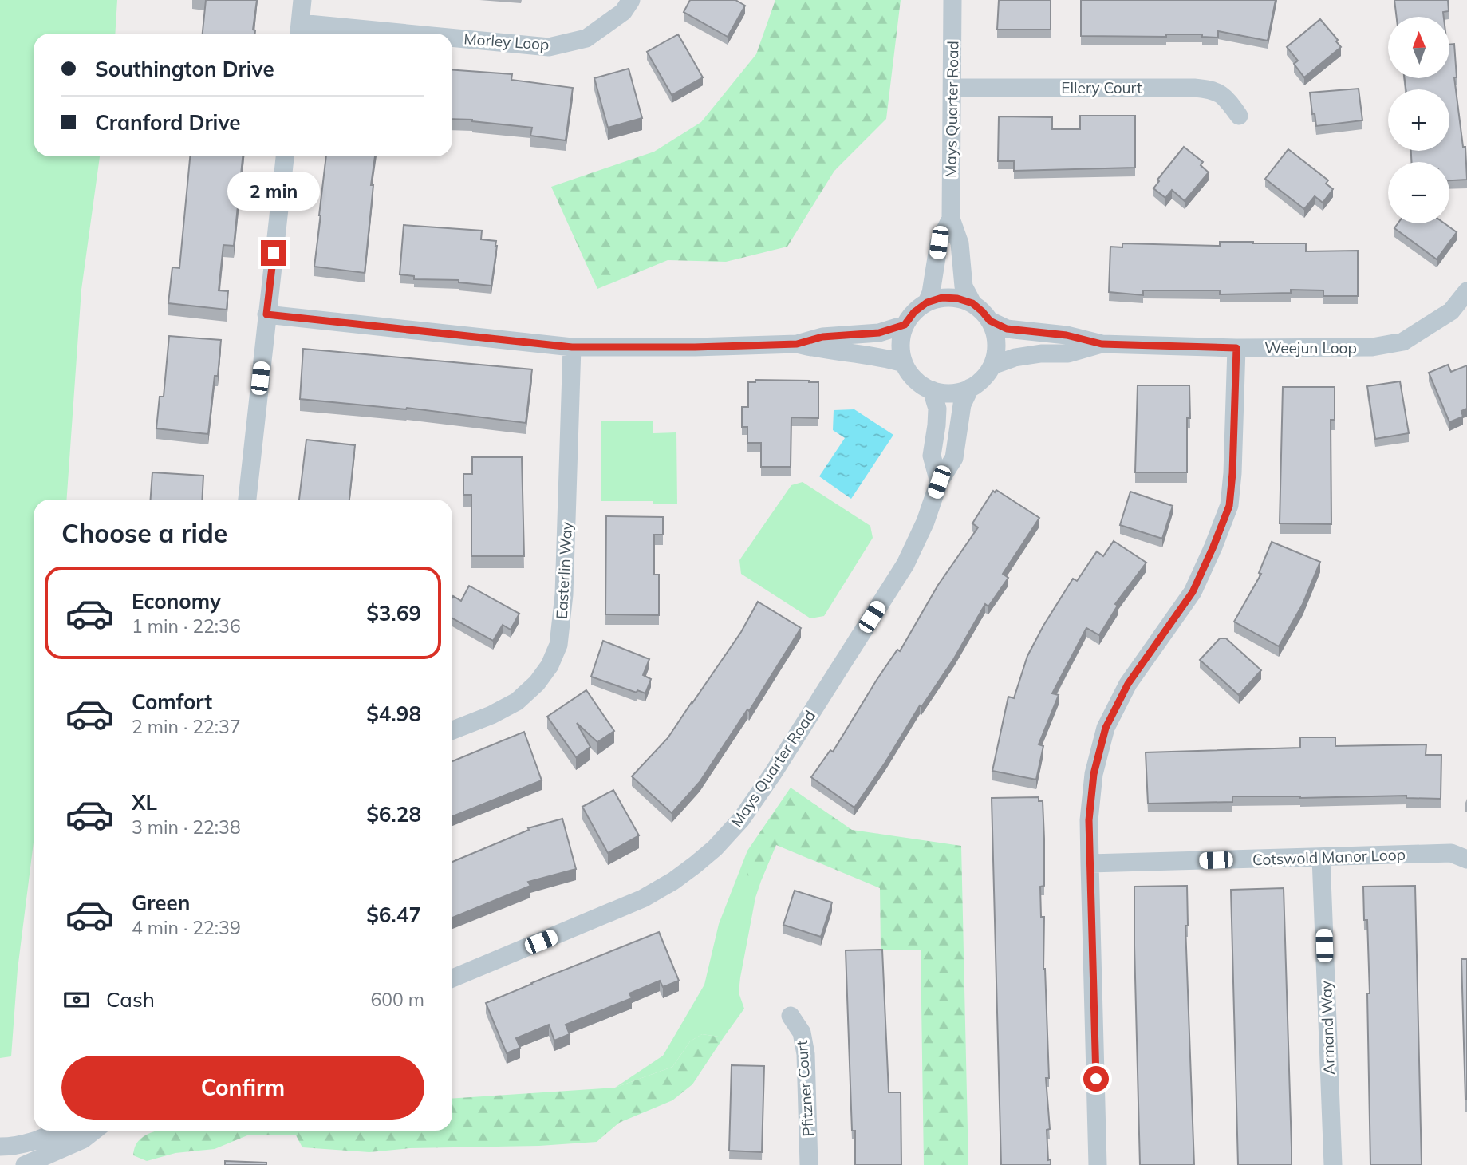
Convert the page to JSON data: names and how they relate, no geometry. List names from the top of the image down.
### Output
{
  "streets": {
    "street": [
      "Morley Loop",
      "Ellery Court",
      "Mays Quarter Road",
      "Weejun Loop",
      "Easterlin Way",
      "Cotswold Manor Loop",
      "Armand Way",
      "Pfitzner Court"
    ]
  },
  "crossings": [
    ["Ellery Court", "Mays Quarter Road"],
    ["Mays Quarter Road", "Weejun Loop"],
    ["Cotswold Manor Loop", "Armand Way"]
  ],
  "north": "top",
  "page": {
    "map_buttons": ["+", "−"],
    "banner": ["Southington Drive", "Cranford Drive"],
    "bubble": "2 min",
    "heading": "Choose a ride",
    "list": [
      {
        "name": "Economy",
        "note": "1 min · 22:36",
        "value": "$3.69"
      },
      {
        "name": "Comfort",
        "note": "2 min · 22:37",
        "value": "$4.98"
      },
      {
        "name": "XL",
        "note": "3 min · 22:38",
        "value": "$6.28"
      },
      {
        "name": "Green",
        "note": "4 min · 22:39",
        "value": "$6.47"
      }
    ],
    "pay": ["Cash", "600 m"],
    "buttons": "Confirm"
  }
}
